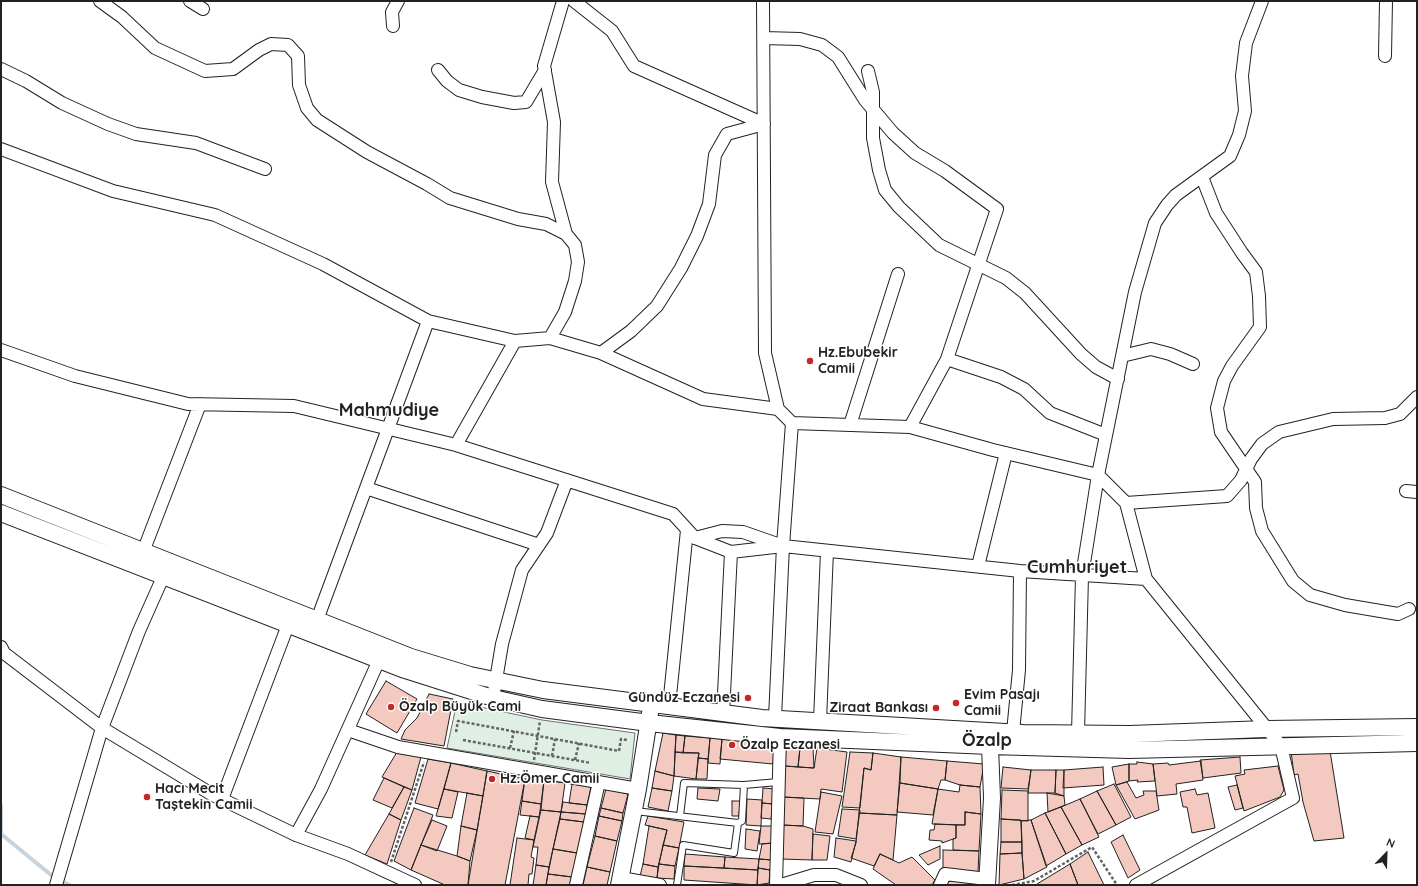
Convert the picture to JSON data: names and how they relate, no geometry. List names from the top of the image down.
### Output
{
  "districts": ["Mahmudiye", "Cumhuriyet", "Özalp"],
  "places": [
    "Hz.Ebubekir Camii",
    "Gündüz Eczanesi",
    "Evim Pasajı Camii",
    "Özalp Büyük Cami",
    "Ziraat Bankası",
    "Özalp Eczanesi",
    "Hz.Ömer Camii",
    "Hacı Mecit Taştekin Camii"
  ],
  "north": "top right"
}
